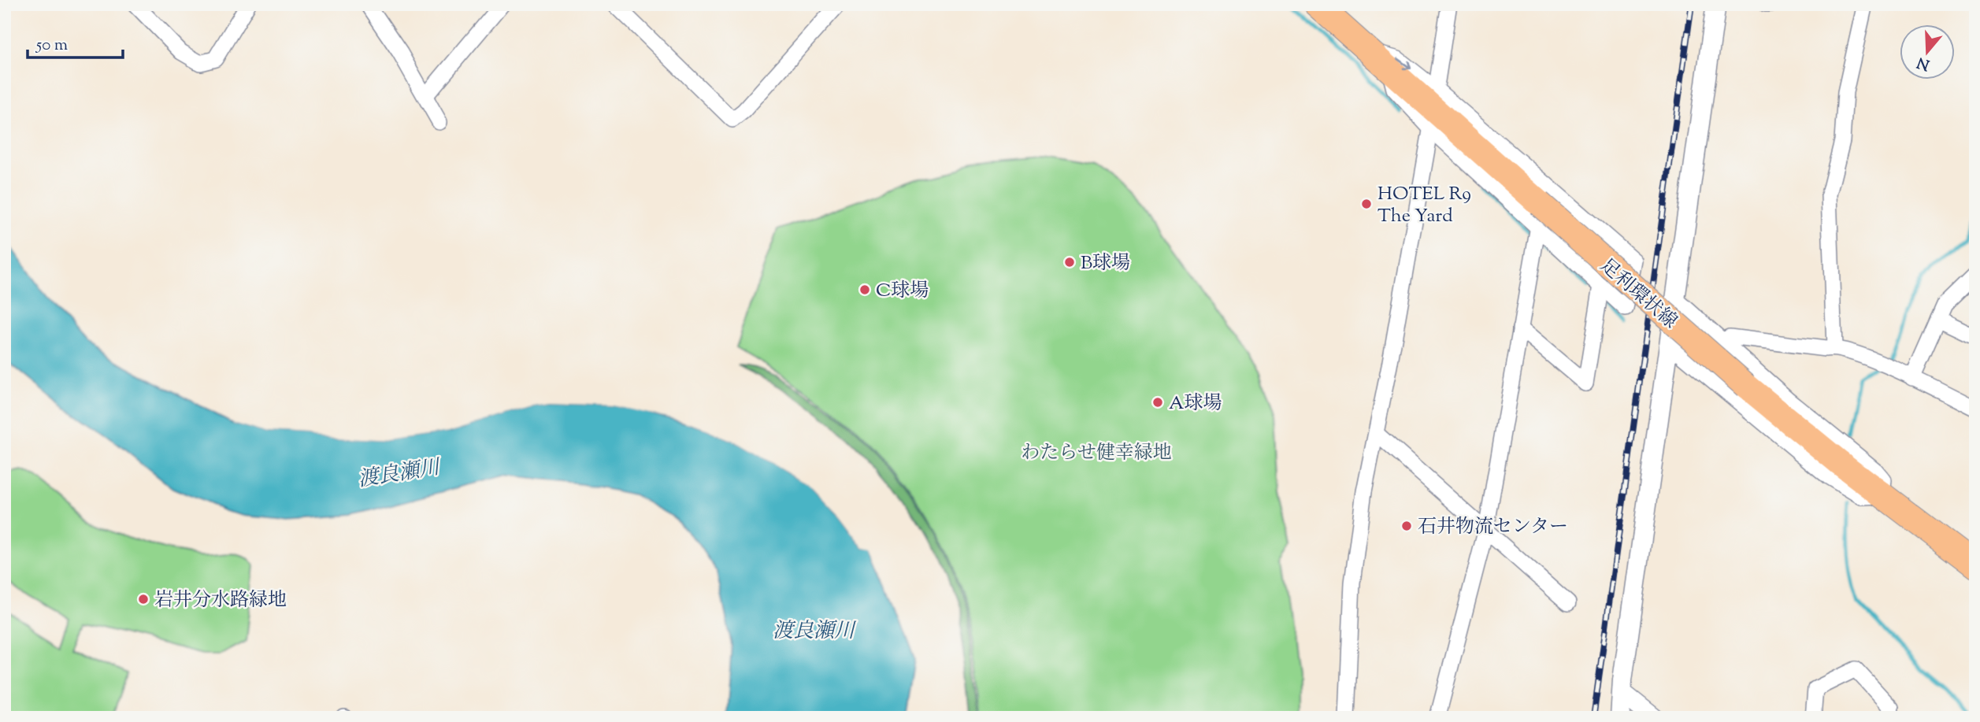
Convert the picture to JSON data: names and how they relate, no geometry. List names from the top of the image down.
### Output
{
  "streets": {
    "main road": ["足利環状線"]
  },
  "water": ["渡良瀬川"],
  "parks": ["わたらせ健幸緑地"],
  "places": [
    "HOTEL R9 The Yard",
    "B球場",
    "C球場",
    "A球場",
    "石井物流センター",
    "岩井分水路緑地"
  ],
  "scale_bar": "50 m",
  "north": "bottom"
}
